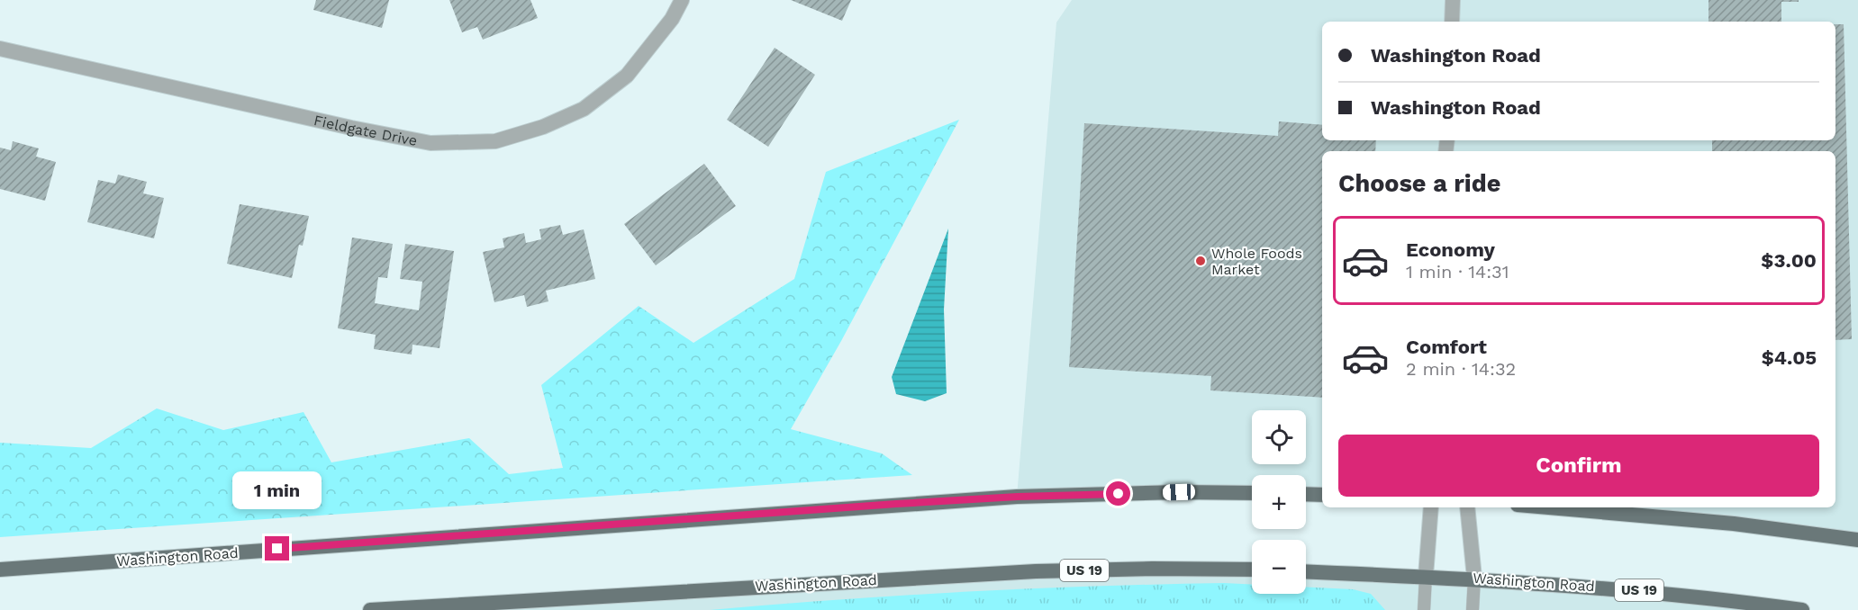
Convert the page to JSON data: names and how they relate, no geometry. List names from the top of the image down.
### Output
{
  "streets": {
    "main road": ["Washington Road", "US 19"],
    "street": ["Fieldgate Drive"]
  },
  "places": ["Whole Foods Market"],
  "page": {
    "banner": ["Washington Road", "Washington Road"],
    "heading": "Choose a ride",
    "list": [
      {
        "name": "Economy",
        "note": "1 min · 14:31",
        "value": "$3.00"
      },
      {
        "name": "Comfort",
        "note": "2 min · 14:32",
        "value": "$4.05"
      }
    ],
    "map_buttons": ["+", "−"],
    "buttons": "Confirm",
    "bubble": "1 min"
  }
}
